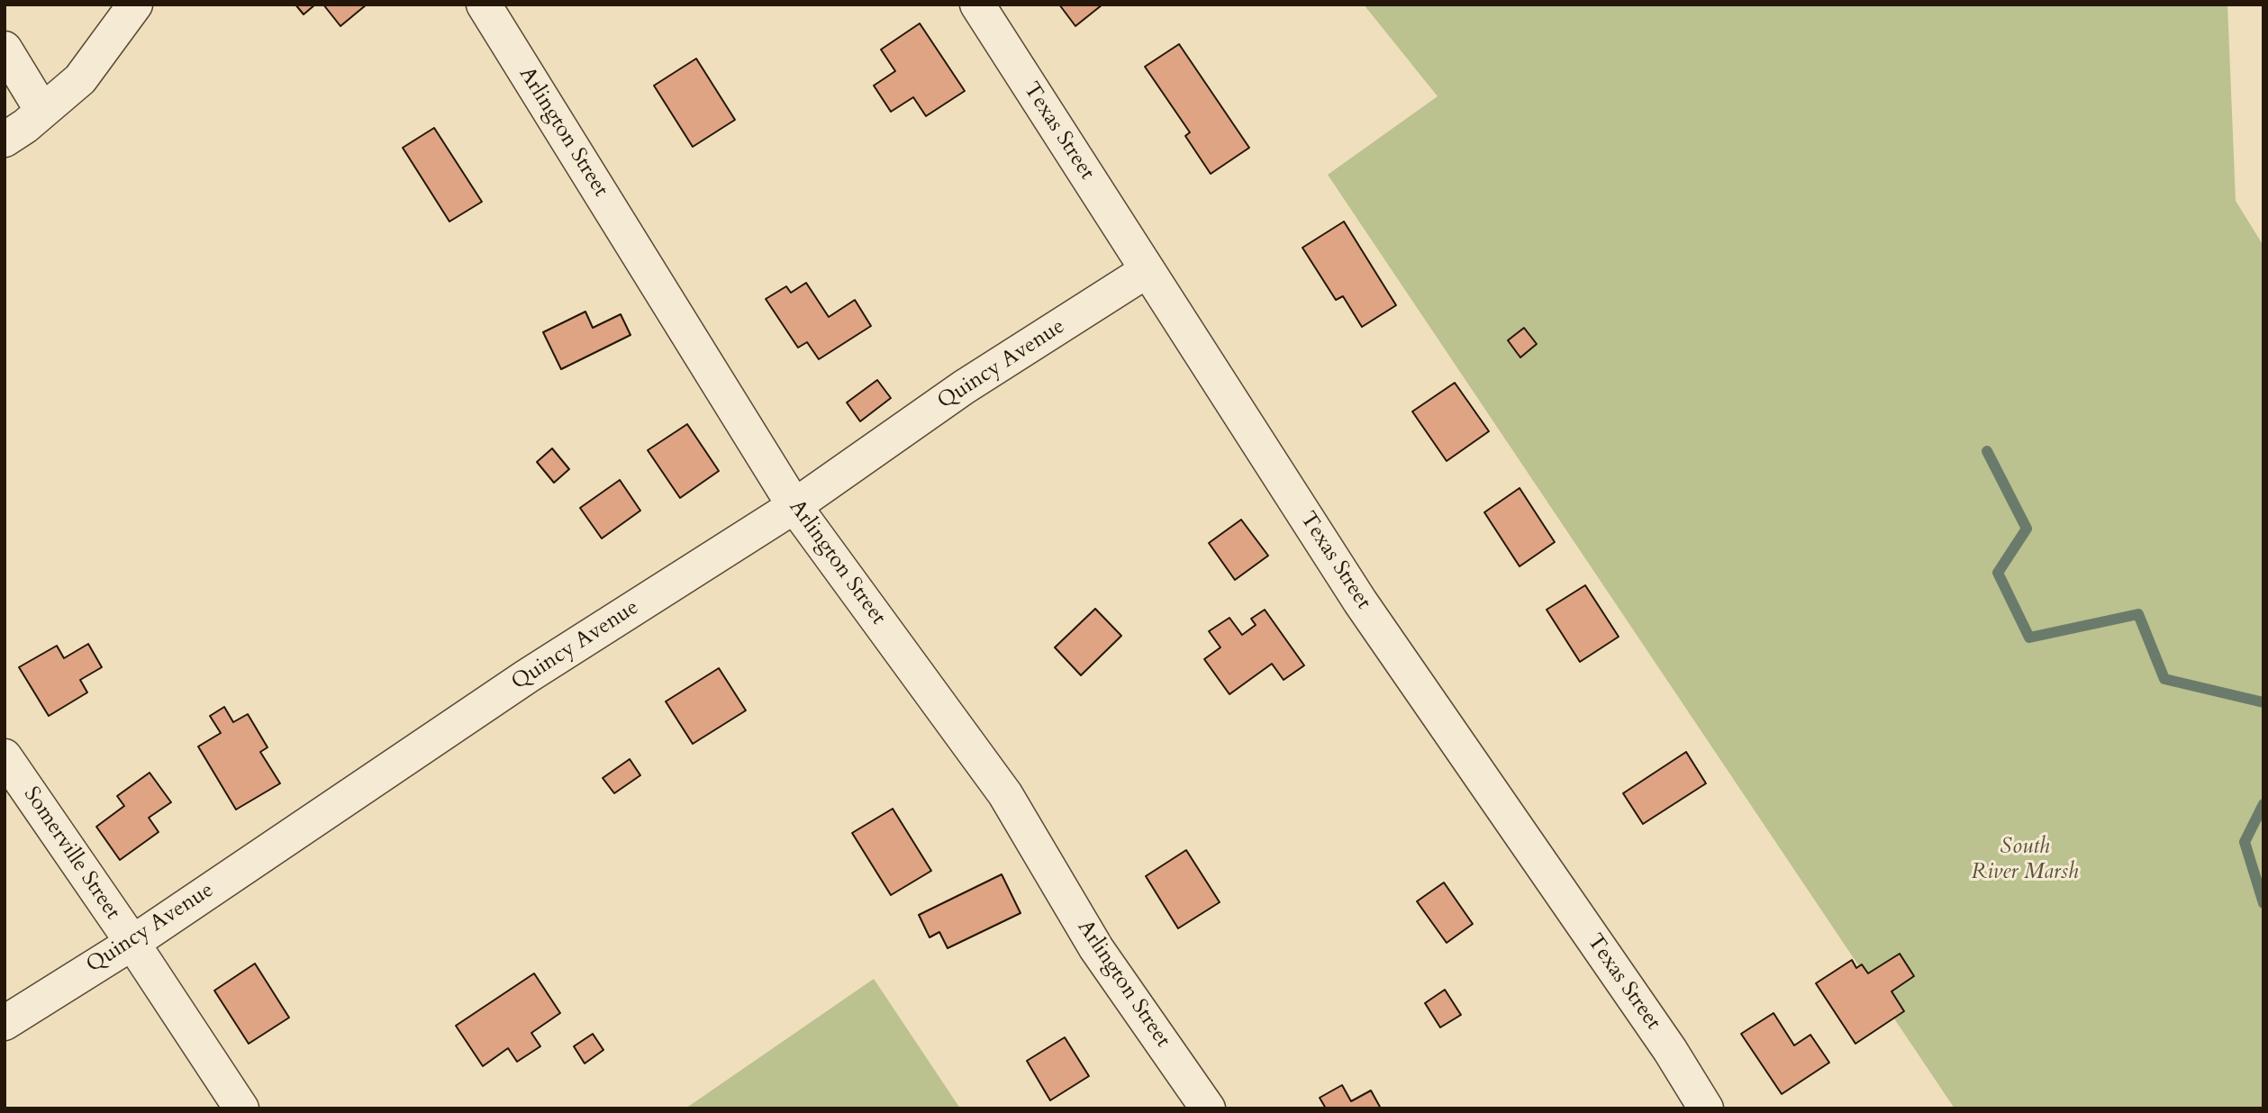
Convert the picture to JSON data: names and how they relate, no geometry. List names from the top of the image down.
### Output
{
  "streets": {
    "street": [
      "Texas Street",
      "Arlington Street",
      "Quincy Avenue",
      "Somerville Street"
    ]
  },
  "crossings": [
    ["Texas Street", "Quincy Avenue"],
    ["Arlington Street", "Quincy Avenue"],
    ["Quincy Avenue", "Somerville Street"]
  ],
  "parks": ["South River Marsh"]
}
